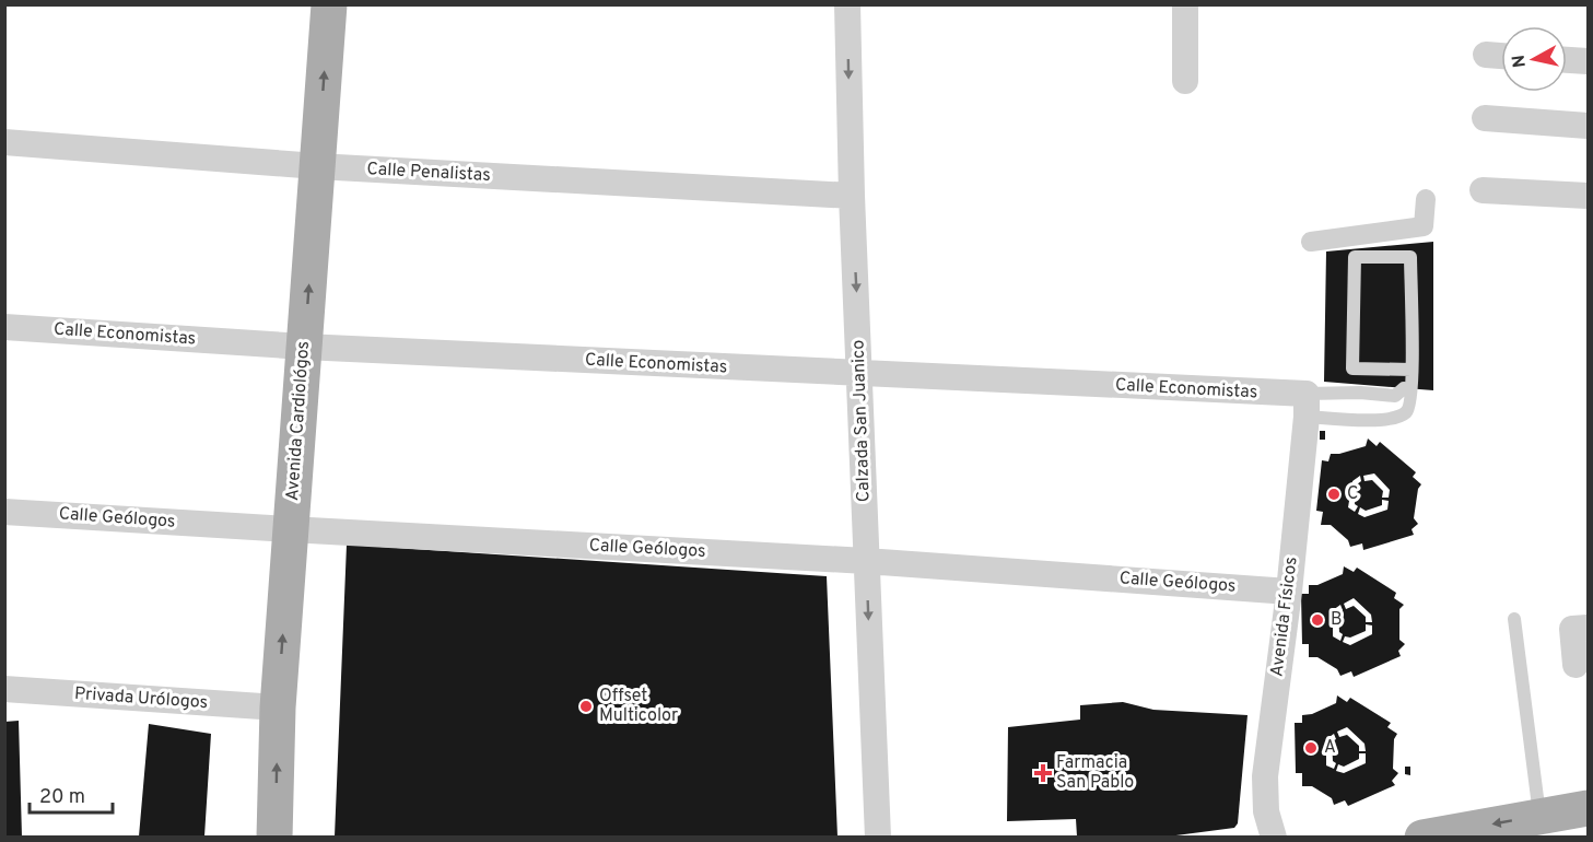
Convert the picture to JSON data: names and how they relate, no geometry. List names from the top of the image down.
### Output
{
  "streets": {
    "main road": ["Avenida Cardiológos"],
    "street": [
      "Calle Penalistas",
      "Calle Economistas",
      "Calzada San Juanico",
      "Calle Geólogos",
      "Avenida Físicos",
      "Privada Urólogos"
    ]
  },
  "crossings": [
    ["Calle Penalistas", "Avenida Cardiológos"],
    ["Calle Penalistas", "Calzada San Juanico"],
    ["Calle Economistas", "Avenida Cardiológos"],
    ["Calle Economistas", "Calzada San Juanico"],
    ["Calle Economistas", "Avenida Físicos"],
    ["Avenida Cardiológos", "Calle Geólogos"],
    ["Avenida Cardiológos", "Privada Urólogos"],
    ["Calzada San Juanico", "Calle Geólogos"],
    ["Calle Geólogos", "Avenida Físicos"]
  ],
  "one_way": ["Avenida Cardiológos", "Calzada San Juanico"],
  "places": {
    "other": [
      "C",
      "B",
      "Offset Multicolor",
      "A"
    ],
    "health": ["Farmacia San Pablo"]
  },
  "scale_bar": "20 m",
  "north": "left"
}
